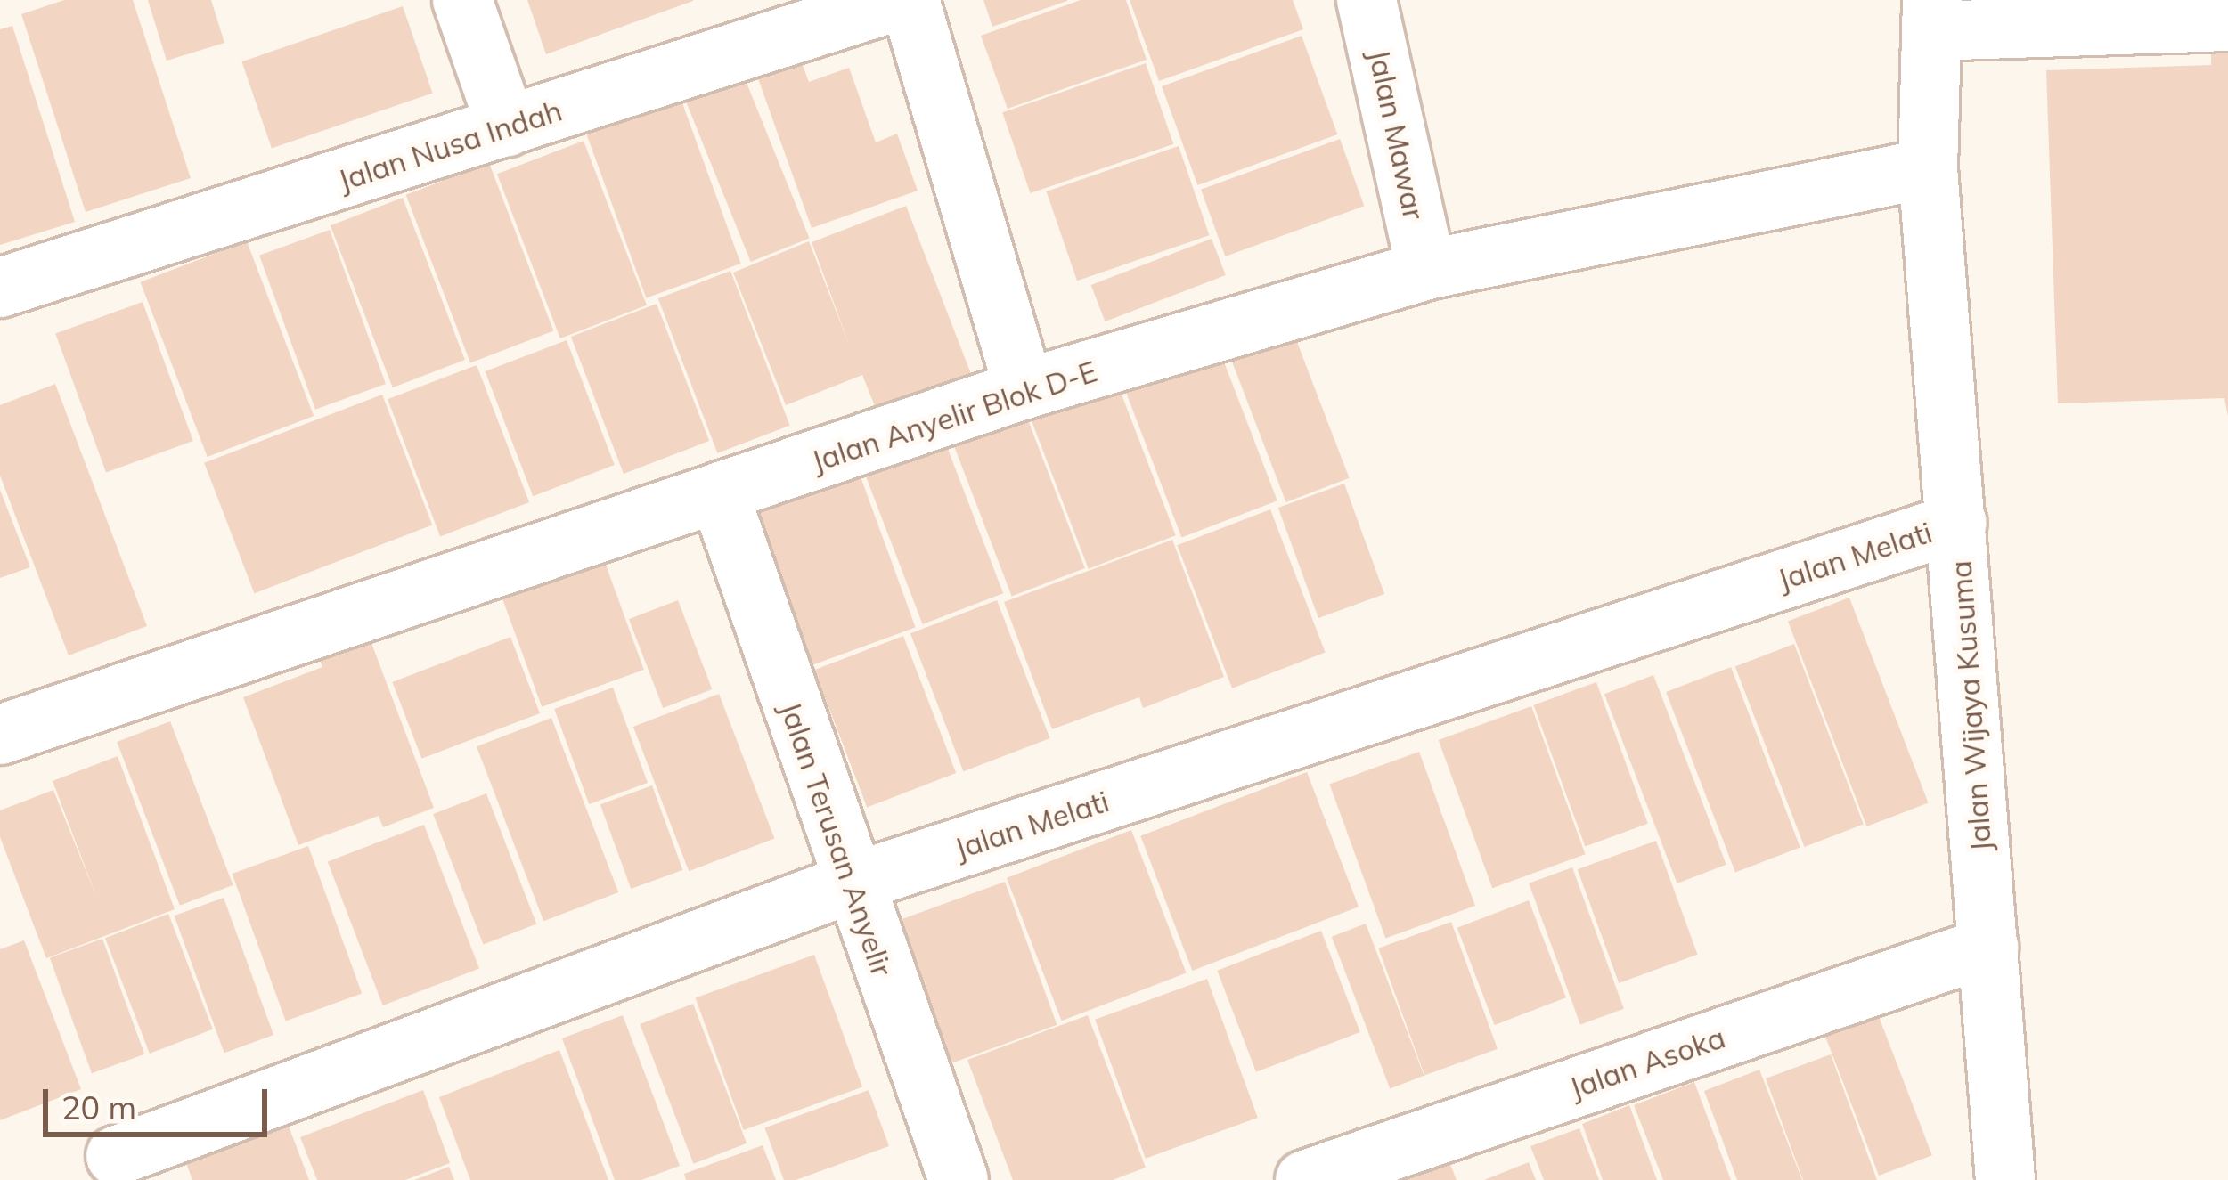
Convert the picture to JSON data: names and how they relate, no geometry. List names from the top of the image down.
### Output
{
  "streets": {
    "street": [
      "Jalan Mawar",
      "Jalan Nusa Indah",
      "Jalan Anyelir Blok D-E",
      "Jalan Melati",
      "Jalan Wijaya Kusuma",
      "Jalan Terusan Anyelir",
      "Jalan Asoka"
    ]
  },
  "crossings": [
    ["Jalan Mawar", "Jalan Anyelir Blok D-E"],
    ["Jalan Anyelir Blok D-E", "Jalan Wijaya Kusuma"],
    ["Jalan Anyelir Blok D-E", "Jalan Terusan Anyelir"],
    ["Jalan Melati", "Jalan Wijaya Kusuma"],
    ["Jalan Melati", "Jalan Terusan Anyelir"],
    ["Jalan Wijaya Kusuma", "Jalan Asoka"]
  ],
  "scale_bar": "20 m"
}
